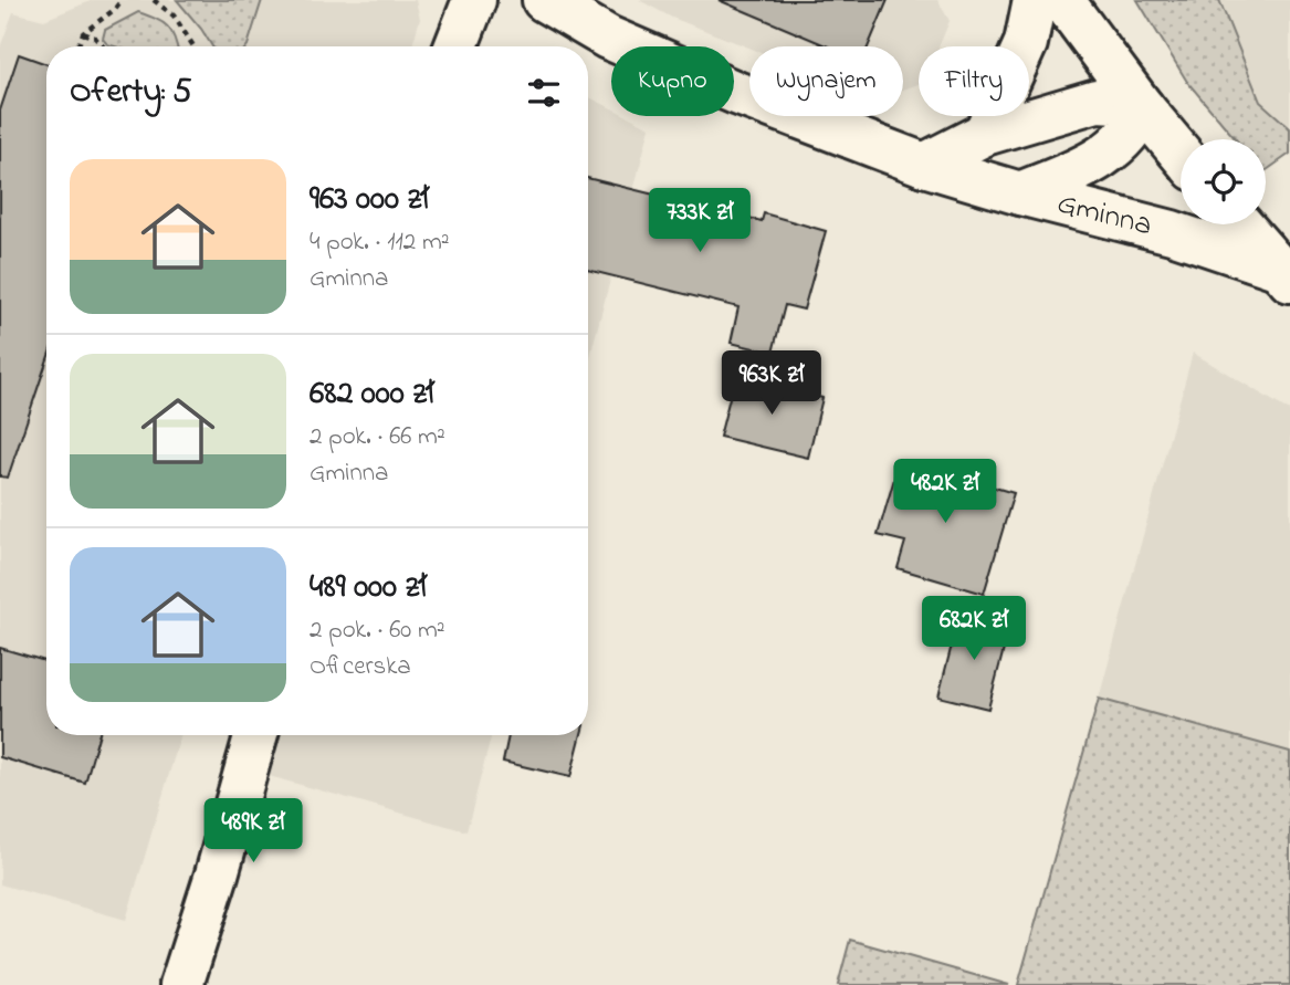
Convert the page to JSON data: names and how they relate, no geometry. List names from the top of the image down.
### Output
{
  "streets": {
    "street": ["Gminna"]
  },
  "page": {
    "chip": ["Kupno", "Wynajem", "Filtry"],
    "heading": "Oferty: 5",
    "list": [
      {
        "name": "963 000 zł",
        "note": "4 pok. · 112 m² · Gminna"
      },
      {
        "name": "682 000 zł",
        "note": "2 pok. · 66 m² · Gminna"
      },
      {
        "name": "489 000 zł",
        "note": "2 pok. · 60 m² · Oficerska"
      }
    ],
    "price": [
      "733K zł",
      "963K zł",
      "482K zł",
      "682K zł",
      "489K zł"
    ]
  }
}
